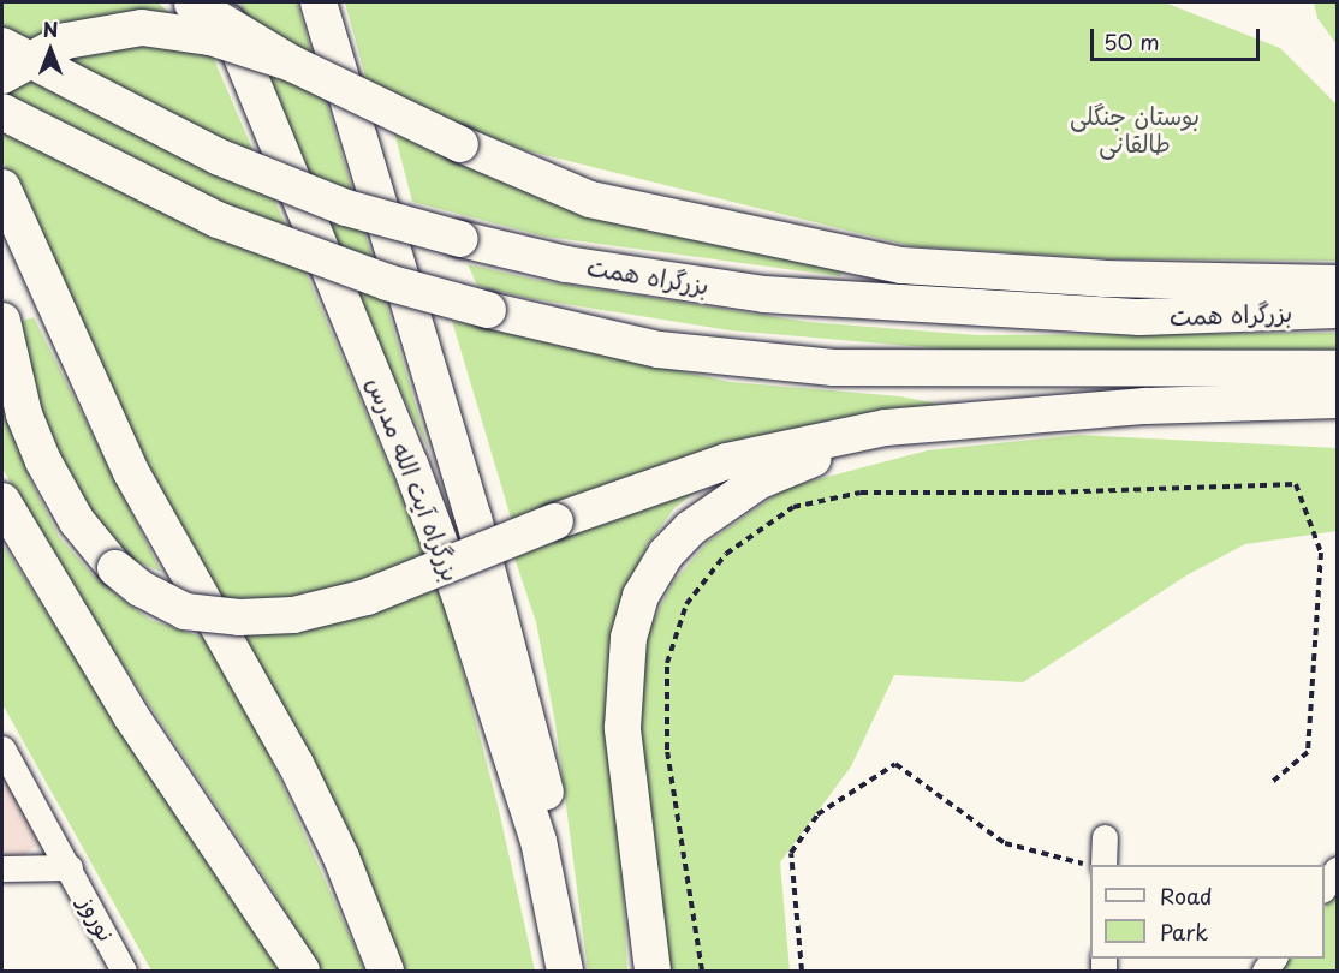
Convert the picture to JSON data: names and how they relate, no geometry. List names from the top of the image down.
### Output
{
  "streets": {
    "highway": ["بزرگراه همت", "بزرگراه آیت الله مدرس"],
    "lane": ["نوروز"]
  },
  "parks": ["بوستان جنگلی طالقانی"],
  "legend": ["Road", "Park"],
  "scale_bar": "50 m",
  "north": "top"
}
